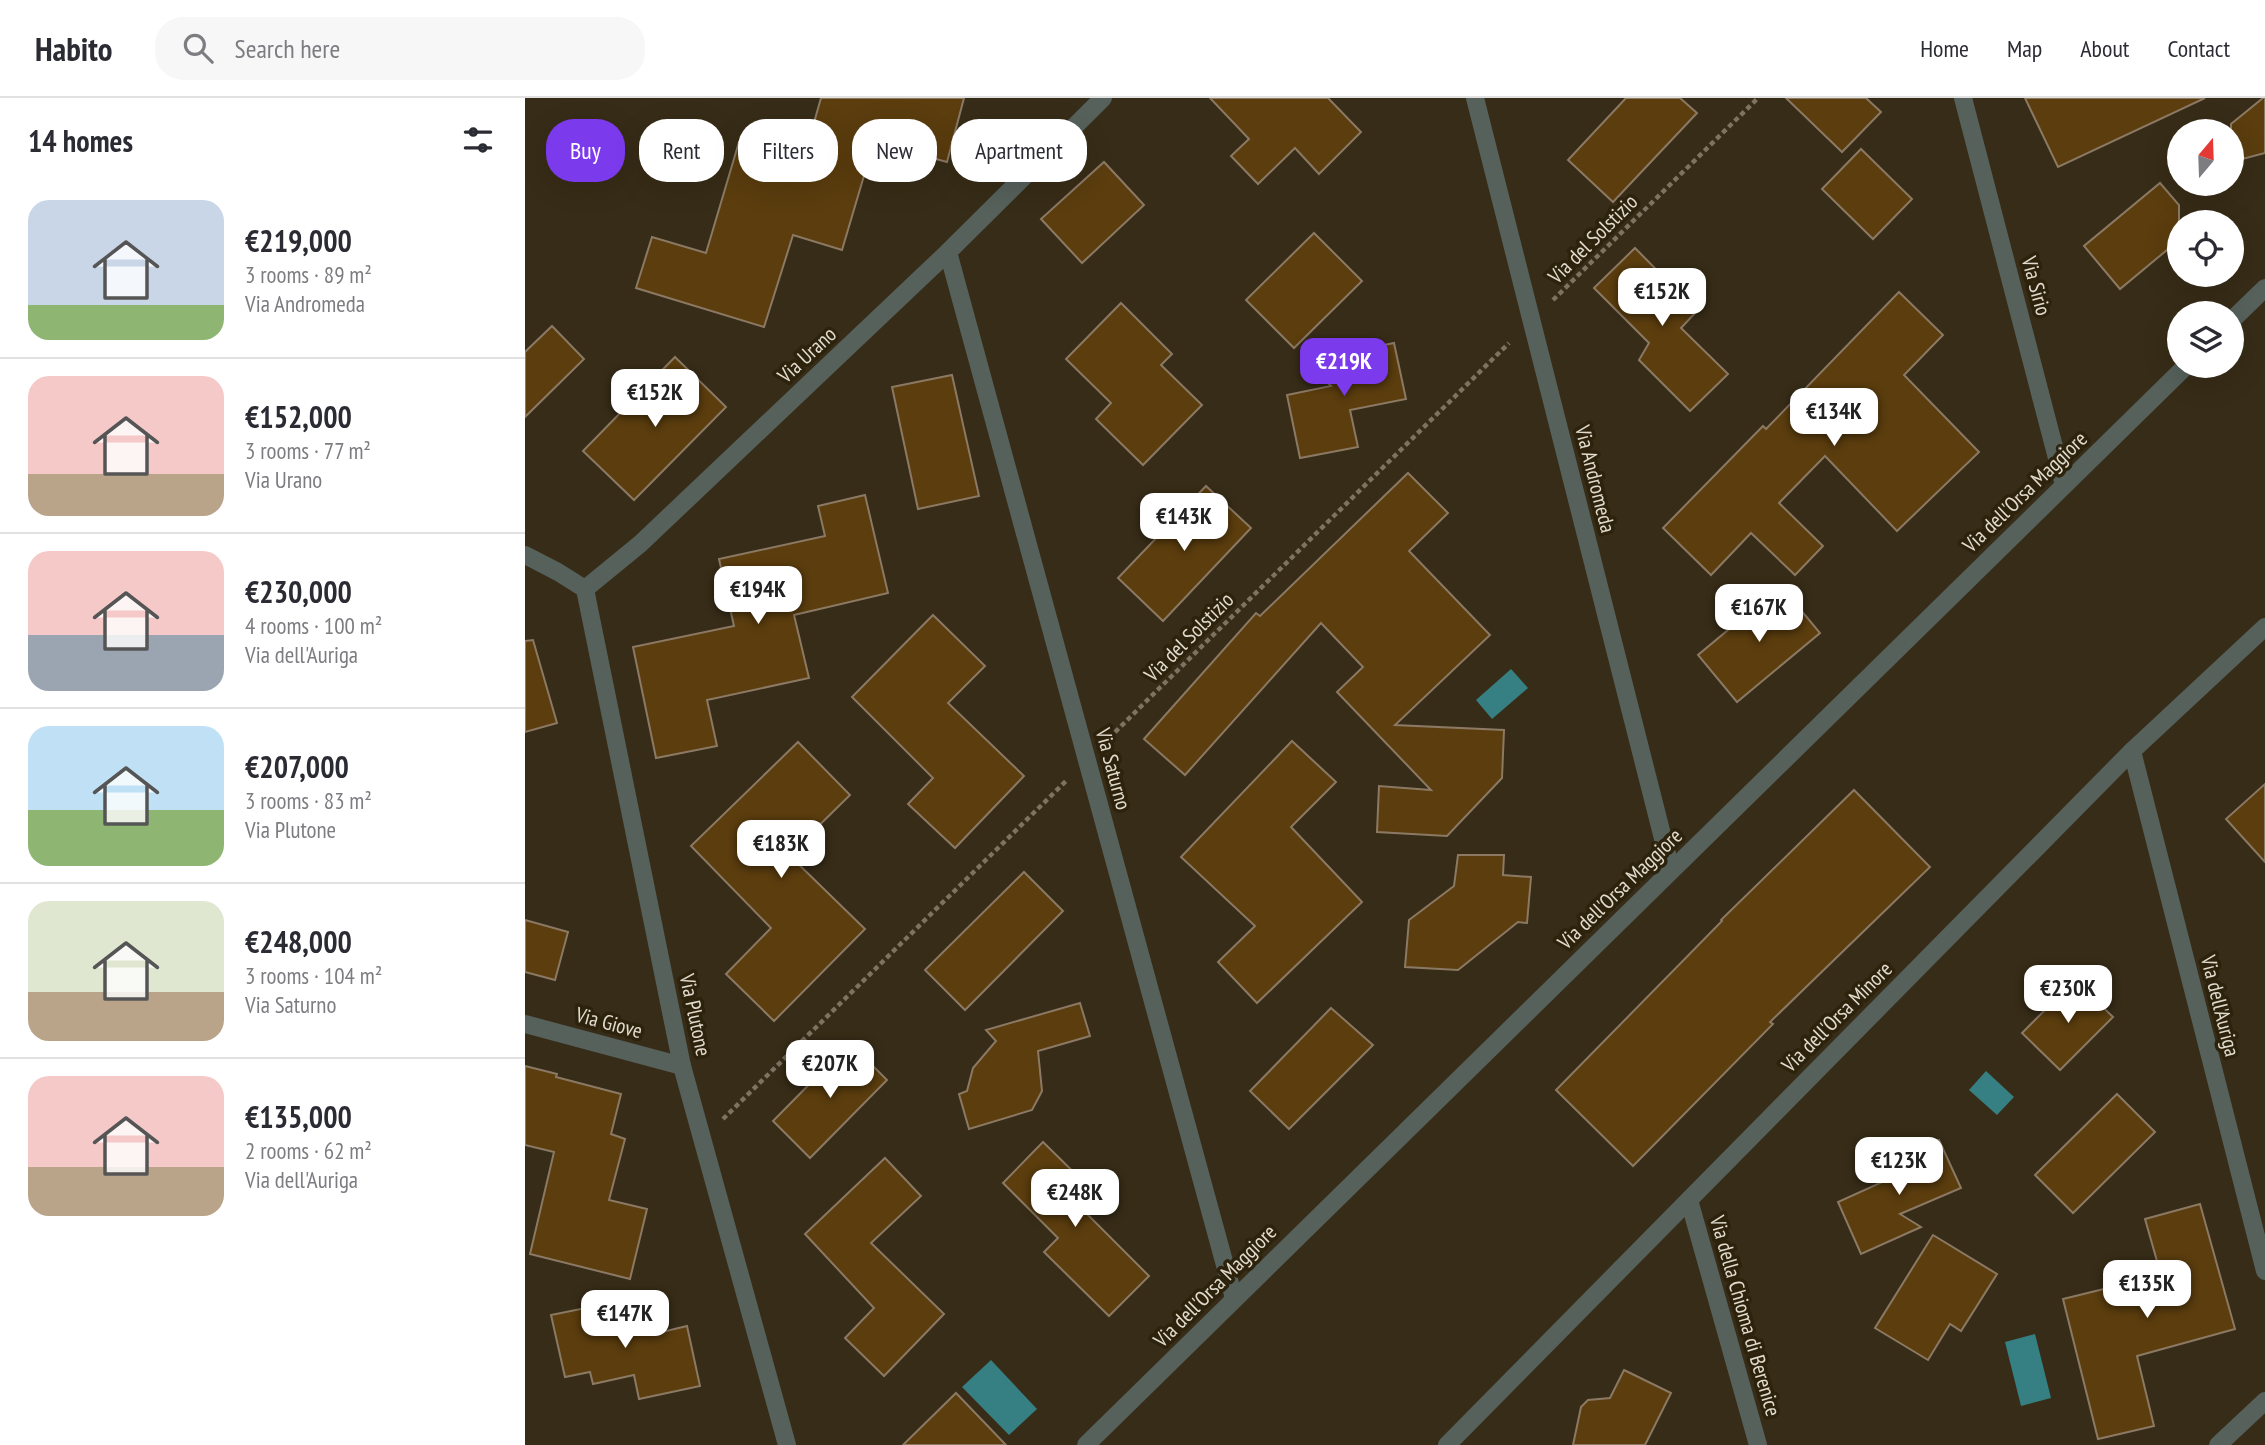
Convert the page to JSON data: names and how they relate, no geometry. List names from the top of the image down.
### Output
{
  "streets": {
    "street": [
      "Via Sirio",
      "Via Urano",
      "Via Andromeda",
      "Via dell'Orsa Maggiore",
      "Via Saturno",
      "Via dell'Auriga",
      "Via Plutone",
      "Via dell'Orsa Minore",
      "Via Giove",
      "Via della Chioma di Berenice"
    ],
    "path": ["Via del Solstizio"]
  },
  "crossings": [
    ["Via del Solstizio", "Via Andromeda"],
    ["Via del Solstizio", "Via Saturno"],
    ["Via del Solstizio", "Via Plutone"],
    ["Via Sirio", "Via dell'Orsa Maggiore"],
    ["Via Urano", "Via Saturno"],
    ["Via Urano", "Via Plutone"],
    ["Via Andromeda", "Via dell'Orsa Maggiore"],
    ["Via dell'Orsa Maggiore", "Via Saturno"],
    ["Via dell'Auriga", "Via dell'Orsa Minore"],
    ["Via Plutone", "Via Giove"],
    ["Via dell'Orsa Minore", "Via della Chioma di Berenice"]
  ],
  "north": "top",
  "page": {
    "header": "Habito",
    "search": "Search here",
    "nav": [
      "Home",
      "Map",
      "About",
      "Contact"
    ],
    "heading": "14 homes",
    "chip": [
      "Buy",
      "Rent",
      "Filters",
      "New",
      "Apartment"
    ],
    "list": [
      {
        "name": "€219,000",
        "note": "3 rooms · 89 m² · Via Andromeda"
      },
      {
        "name": "€152,000",
        "note": "3 rooms · 77 m² · Via Urano"
      },
      {
        "name": "€230,000",
        "note": "4 rooms · 100 m² · Via dell'Auriga"
      },
      {
        "name": "€207,000",
        "note": "3 rooms · 83 m² · Via Plutone"
      },
      {
        "name": "€248,000",
        "note": "3 rooms · 104 m² · Via Saturno"
      },
      {
        "name": "€135,000",
        "note": "2 rooms · 62 m² · Via dell'Auriga"
      }
    ],
    "price": [
      "€152K",
      "€219K",
      "€152K",
      "€134K",
      "€143K",
      "€194K",
      "€167K",
      "€183K",
      "€230K",
      "€207K",
      "€123K",
      "€248K",
      "€135K",
      "€147K"
    ]
  }
}
